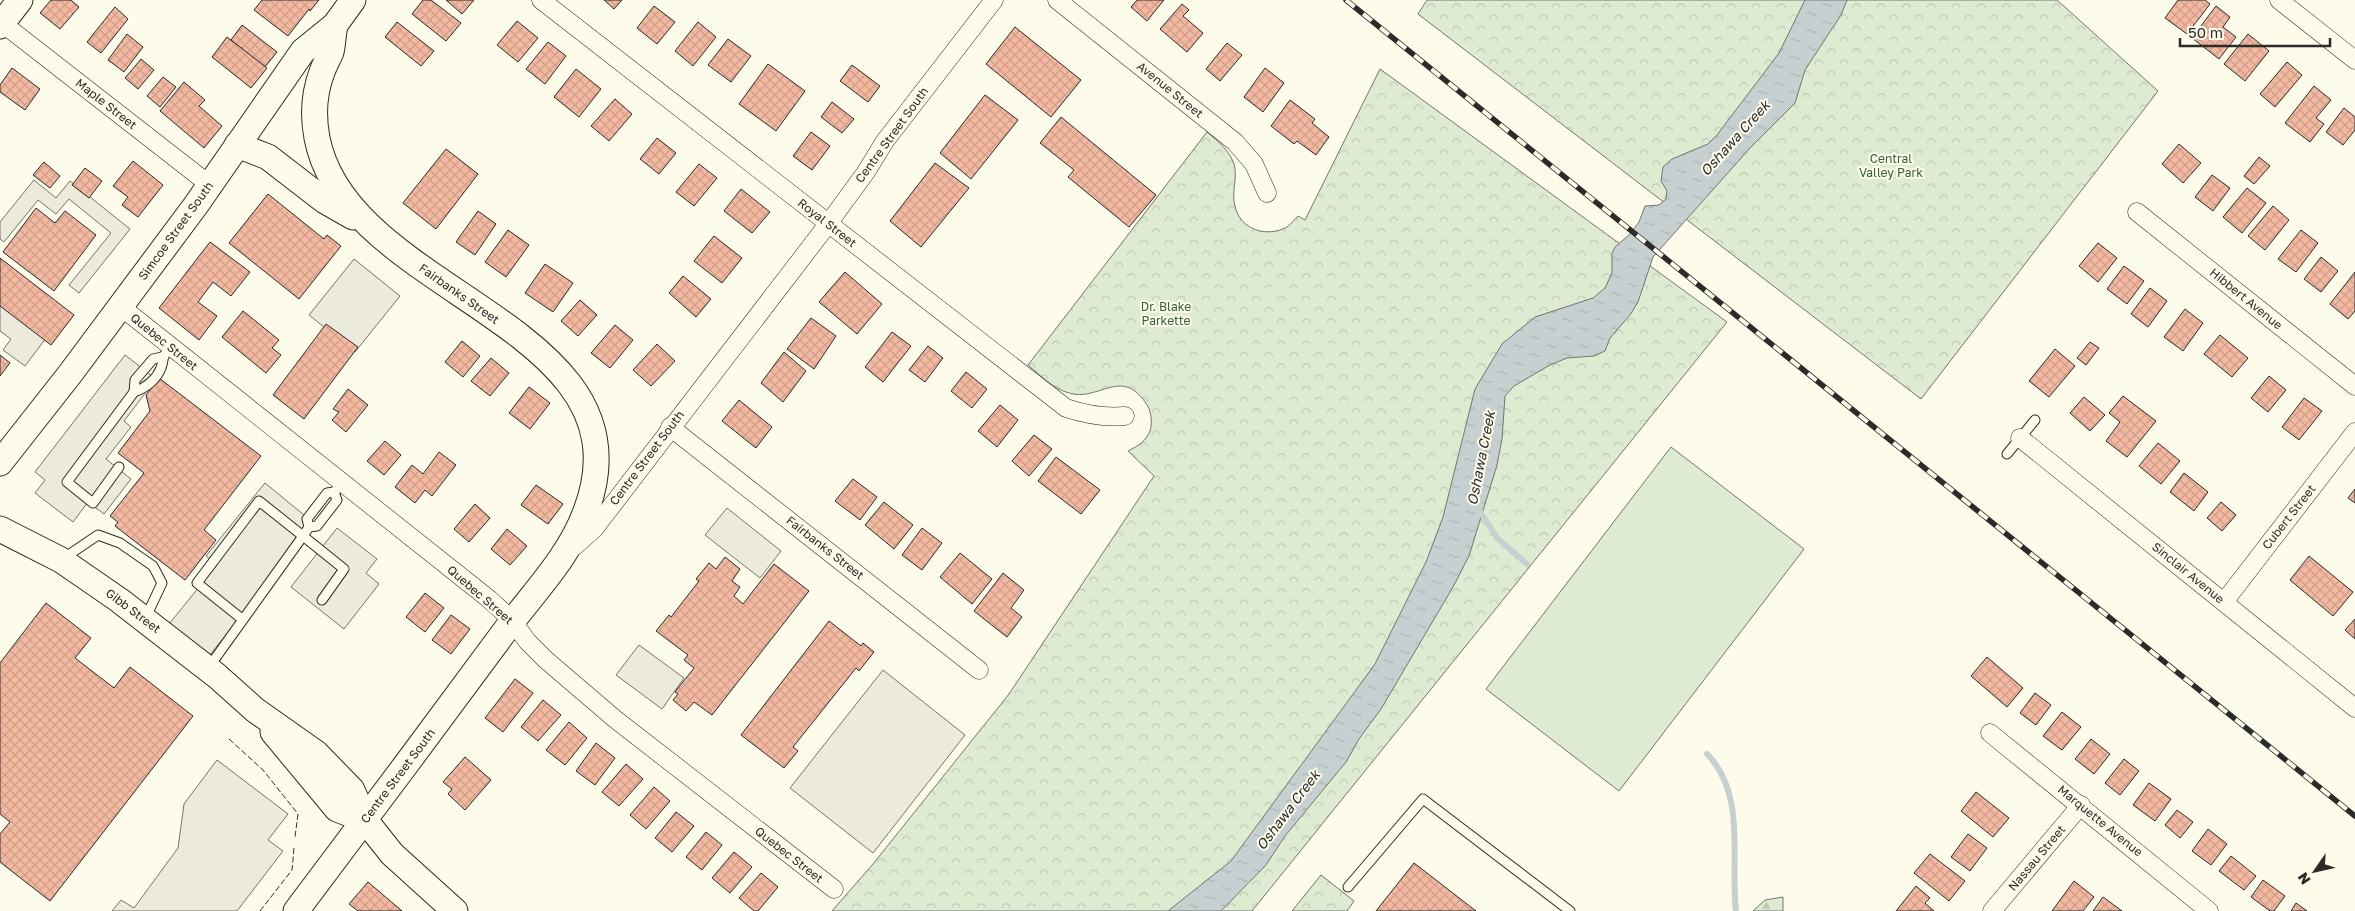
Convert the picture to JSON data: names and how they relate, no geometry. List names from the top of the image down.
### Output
{
  "streets": {
    "main road": [
      "Centre Street South",
      "Simcoe Street South",
      "Fairbanks Street",
      "Gibb Street"
    ],
    "street": [
      "Avenue Street",
      "Maple Street",
      "Royal Street",
      "Hibbert Avenue",
      "Quebec Street",
      "Cubert Street",
      "Sinclair Avenue",
      "Marquette Avenue",
      "Nassau Street"
    ]
  },
  "crossings": [
    ["Maple Street", "Simcoe Street South"],
    ["Centre Street South", "Royal Street"],
    ["Centre Street South", "Fairbanks Street"],
    ["Centre Street South", "Quebec Street"],
    ["Centre Street South", "Gibb Street"],
    ["Simcoe Street South", "Fairbanks Street"],
    ["Simcoe Street South", "Quebec Street"],
    ["Cubert Street", "Sinclair Avenue"],
    ["Marquette Avenue", "Nassau Street"]
  ],
  "water": ["Oshawa Creek"],
  "parks": ["Central Valley Park", "Dr. Blake Parkette"],
  "scale_bar": "50 m",
  "north": "bottom left"
}
